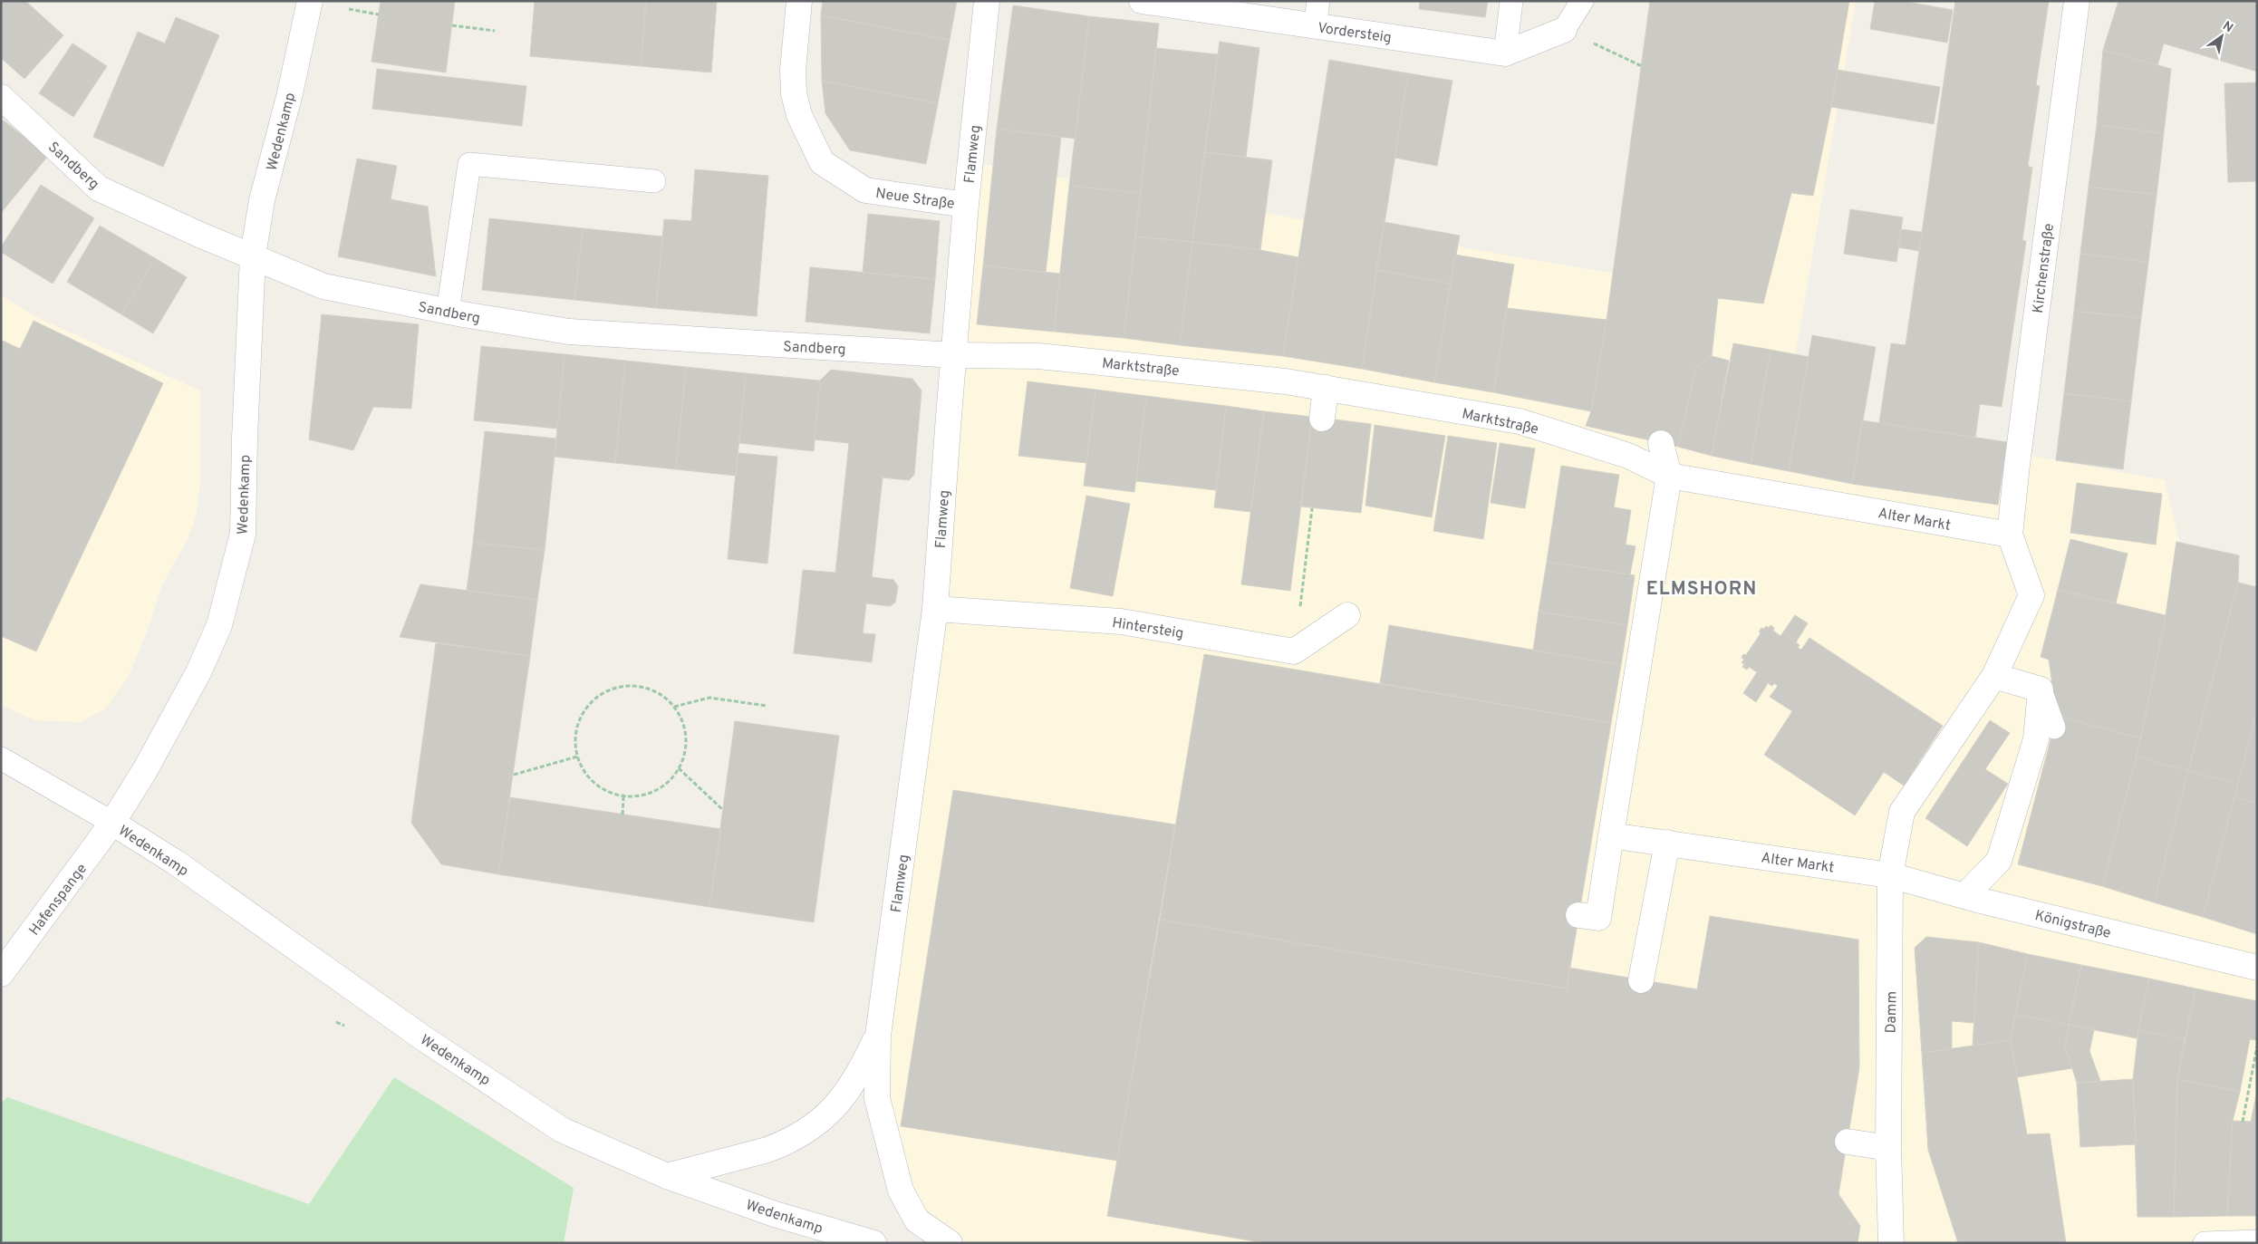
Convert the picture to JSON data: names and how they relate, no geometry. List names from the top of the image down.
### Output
{
  "streets": {
    "street": [
      "Vordersteig",
      "Wedenkamp",
      "Flamweg",
      "Sandberg",
      "Neue Straße",
      "Kirchenstraße",
      "Marktstraße",
      "Alter Markt",
      "Hintersteig",
      "Hafenspange",
      "Königstraße",
      "Damm"
    ]
  },
  "crossings": [
    ["Wedenkamp", "Flamweg"],
    ["Wedenkamp", "Sandberg"],
    ["Wedenkamp", "Hafenspange"],
    ["Flamweg", "Sandberg"],
    ["Flamweg", "Neue Straße"],
    ["Flamweg", "Marktstraße"],
    ["Flamweg", "Hintersteig"],
    ["Sandberg", "Marktstraße"],
    ["Kirchenstraße", "Alter Markt"],
    ["Marktstraße", "Alter Markt"],
    ["Alter Markt", "Königstraße"],
    ["Alter Markt", "Damm"],
    ["Königstraße", "Damm"]
  ],
  "districts": ["ELMSHORN"],
  "north": "top right"
}
